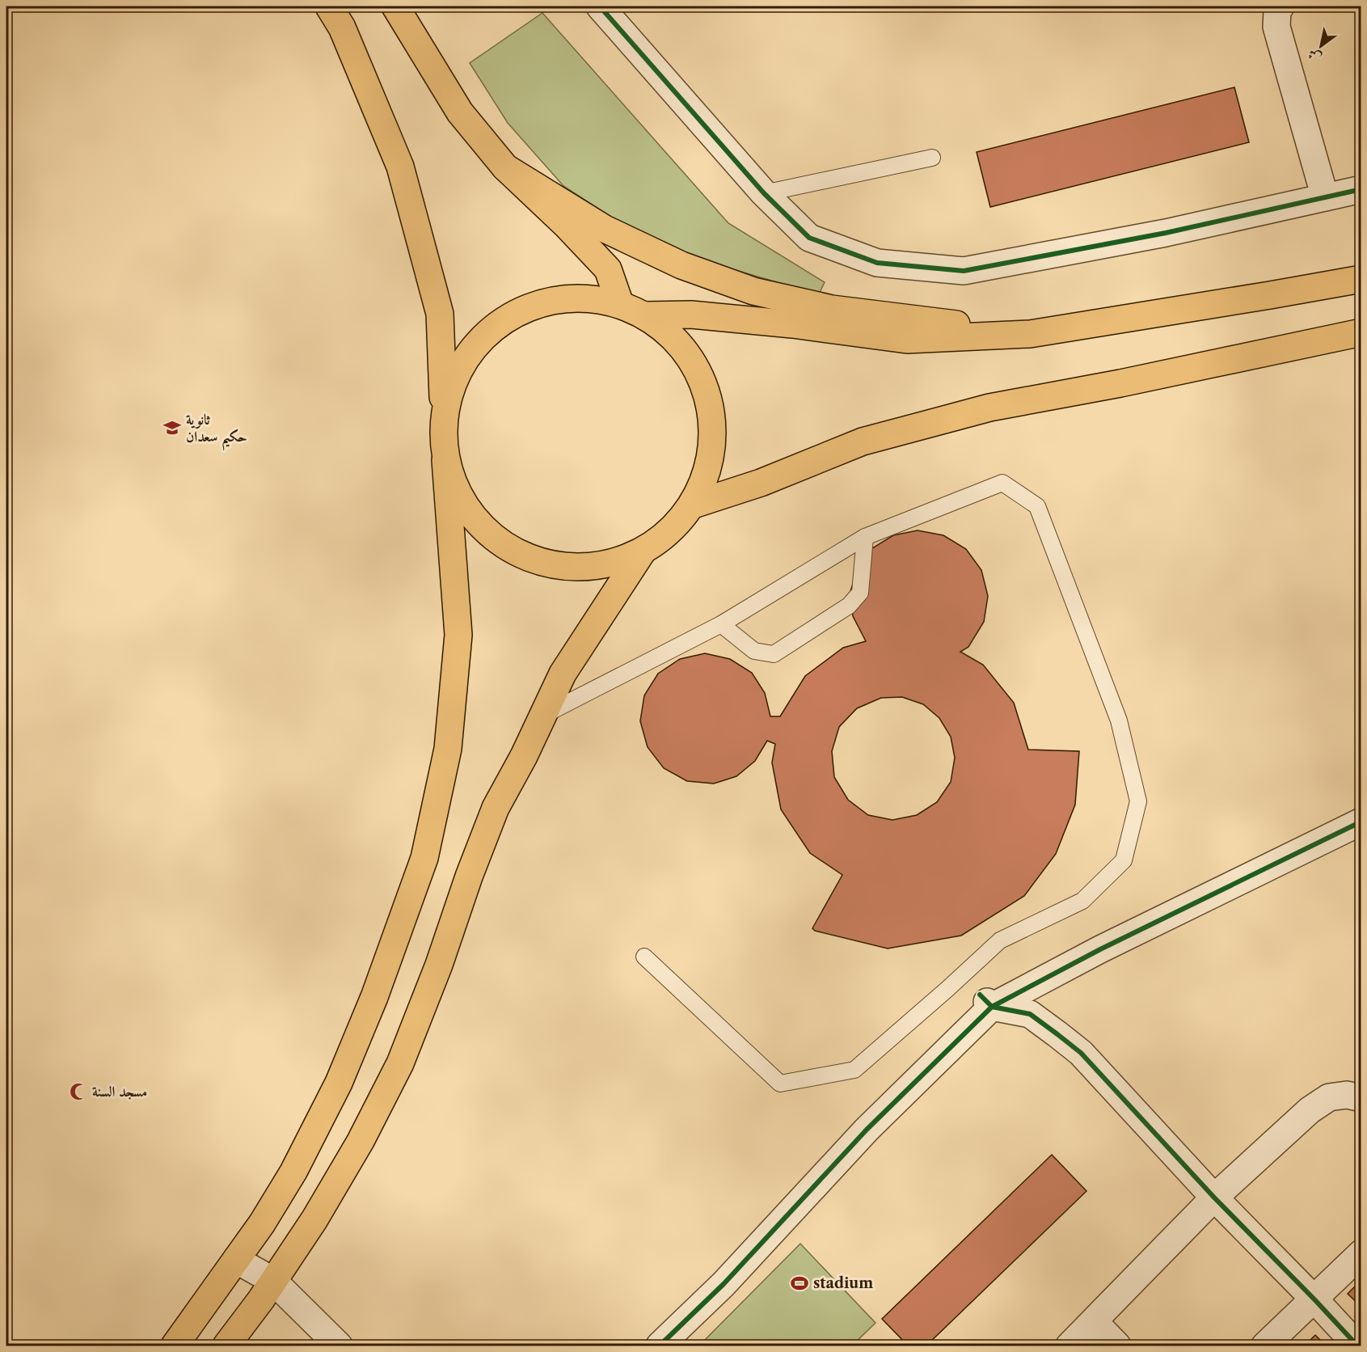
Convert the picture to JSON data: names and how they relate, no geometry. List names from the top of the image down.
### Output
{
  "places": {
    "school or university": ["ثانوية حكيم سعدان"],
    "mosque": ["مسجد السنة"],
    "sports": ["stadium"]
  },
  "north": "bottom left"
}
